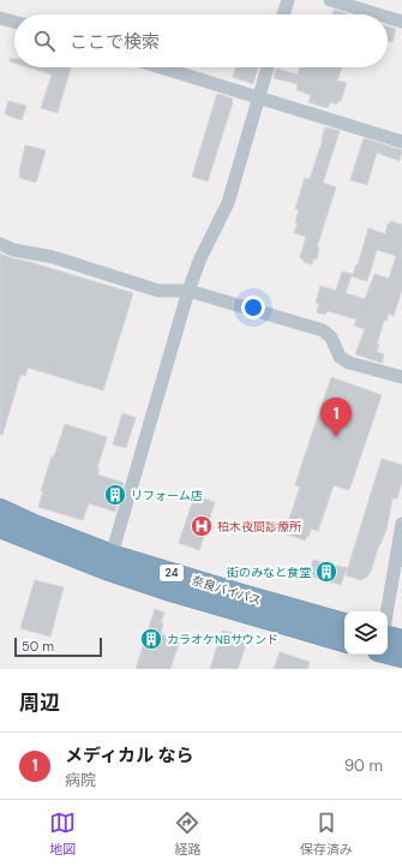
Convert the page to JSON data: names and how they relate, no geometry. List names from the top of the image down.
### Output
{
  "streets": {
    "highway": ["24", "奈良バイパス"]
  },
  "places": {
    "building": ["リフォーム店", "街のみなと食堂", "カラオケNBサウンド"],
    "hospital": ["柏木夜間診療所"]
  },
  "scale_bar": "50 m",
  "page": {
    "search": "ここで検索",
    "pins": "1",
    "scale": "50 m",
    "heading": "周辺",
    "list": [
      {
        "mark": "1",
        "name": "メディカル なら",
        "note": "病院",
        "value": "90 m"
      }
    ],
    "nav": ["地図", "経路", "保存済み"]
  }
}
